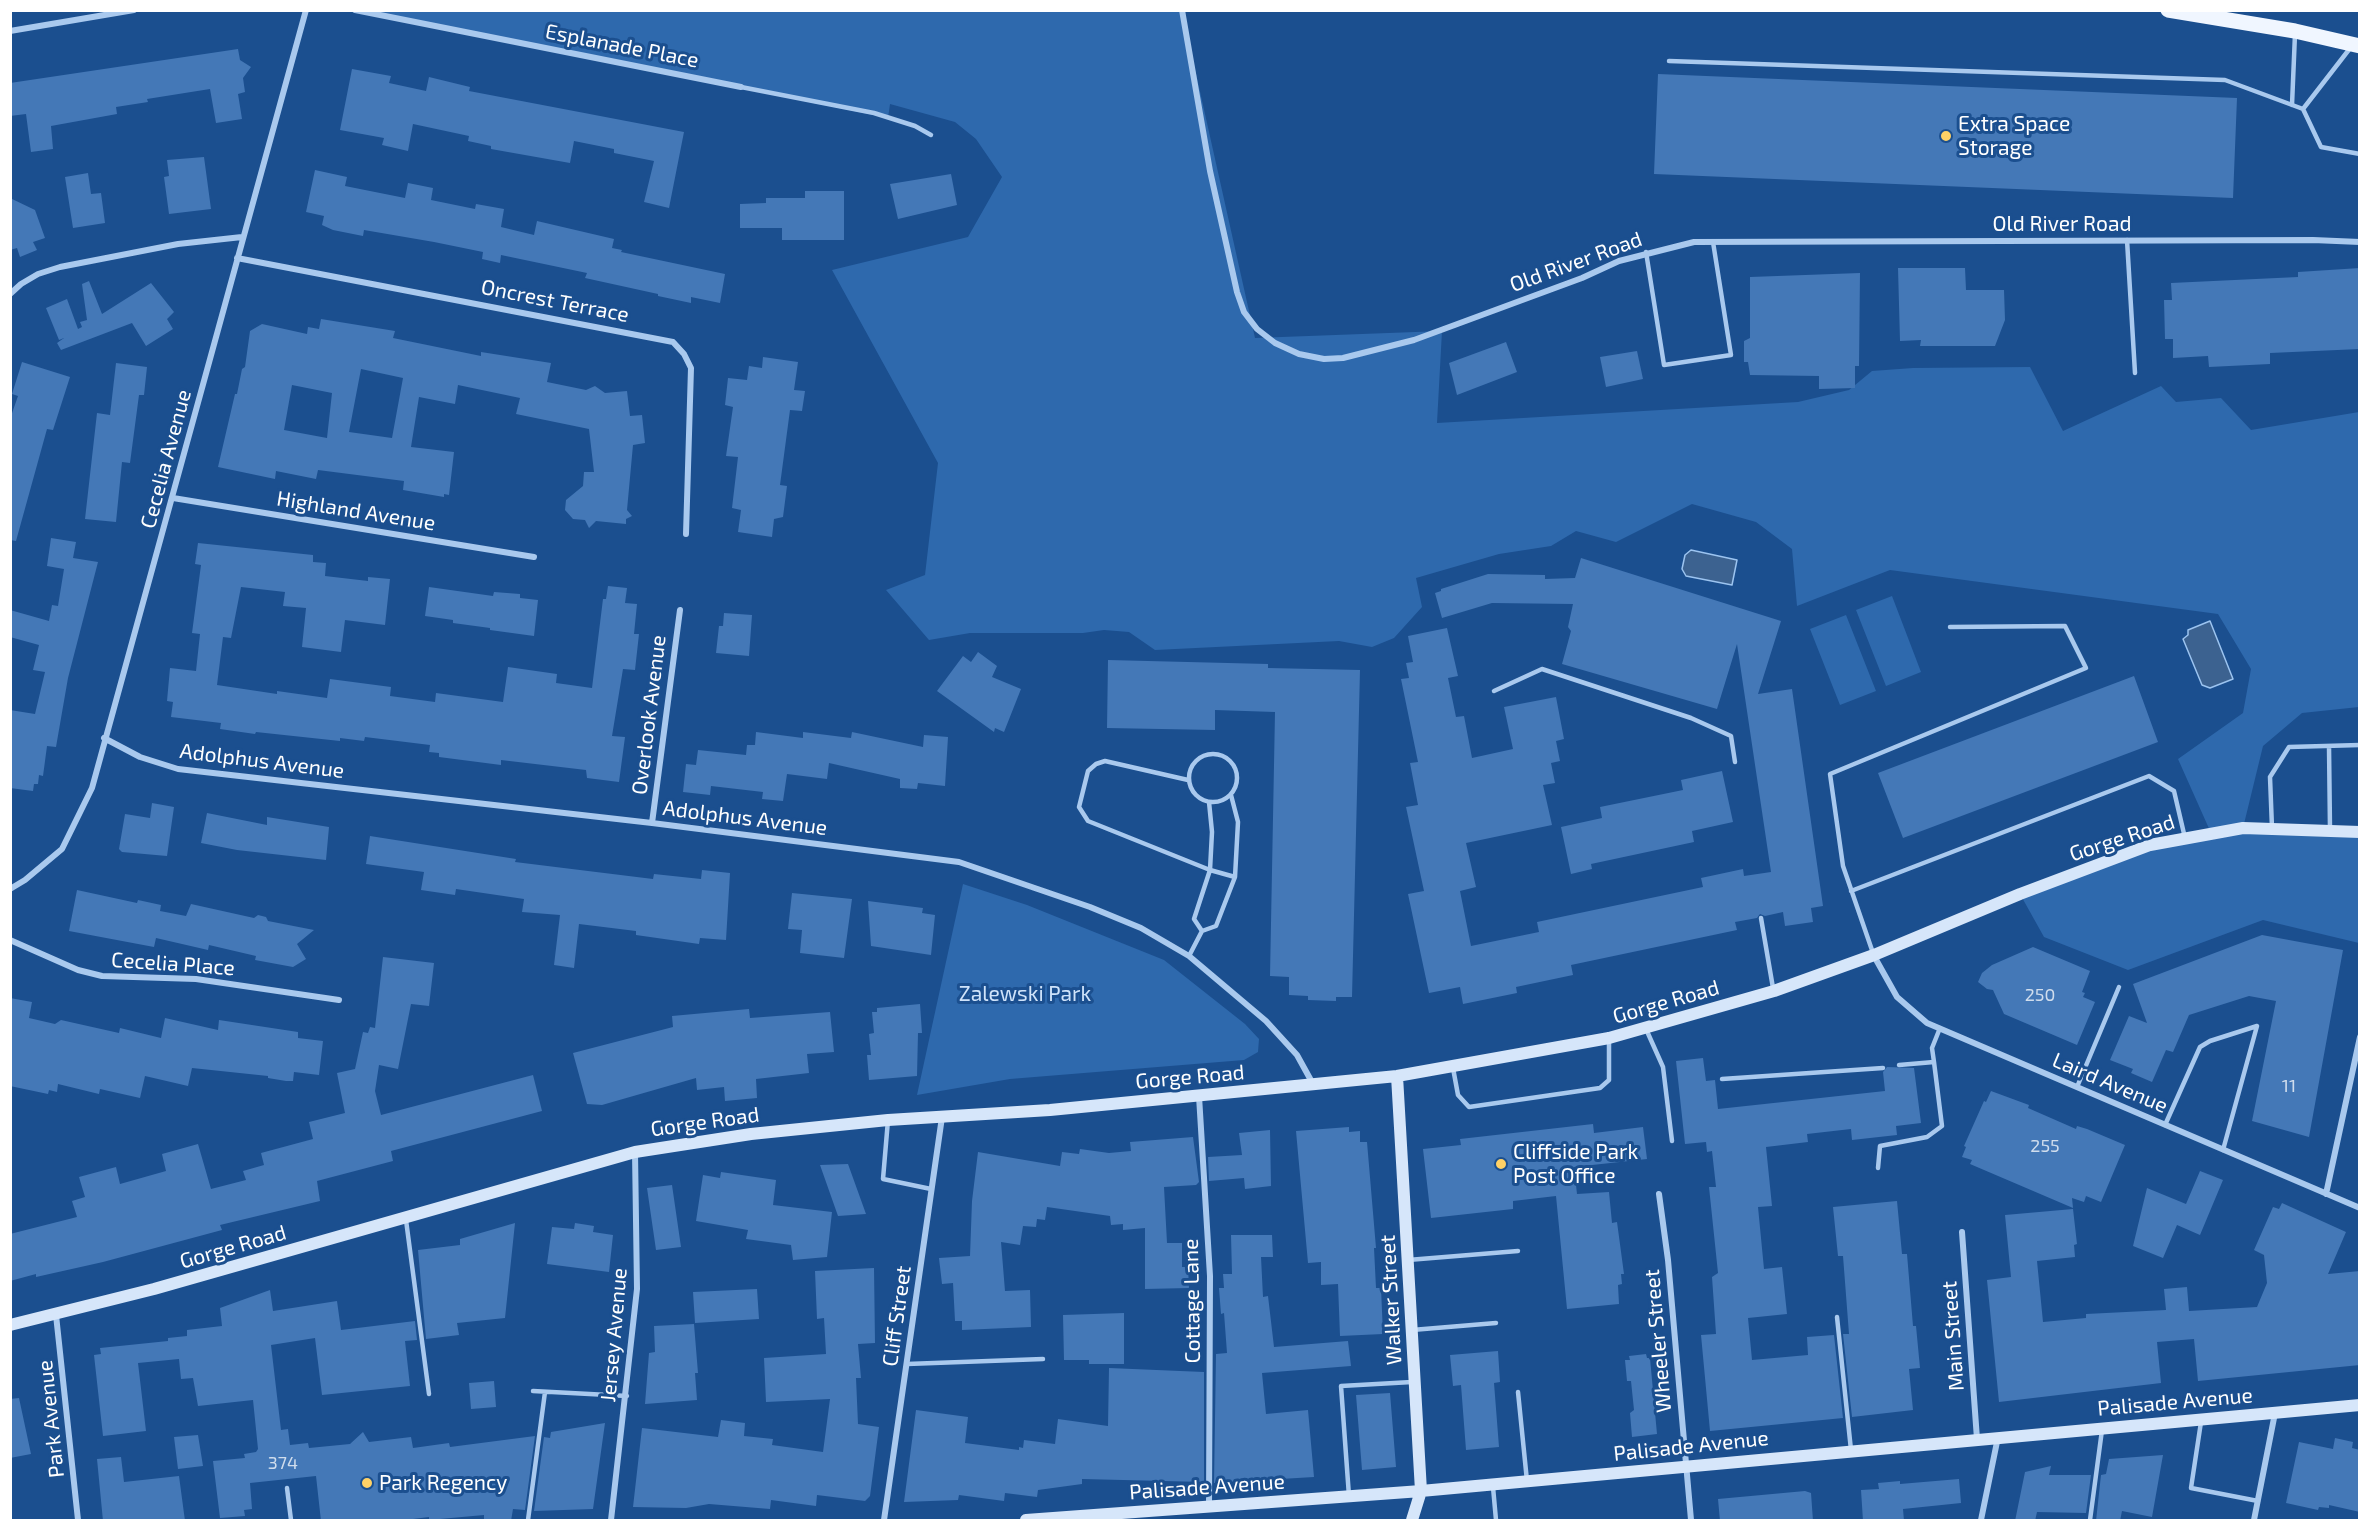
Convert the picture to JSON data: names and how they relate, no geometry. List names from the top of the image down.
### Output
{
  "streets": {
    "main road": ["Gorge Road", "Walker Street", "Palisade Avenue"],
    "street": [
      "Esplanade Place",
      "Old River Road",
      "Oncrest Terrace",
      "Cecelia Avenue",
      "Highland Avenue",
      "Overlook Avenue",
      "Adolphus Avenue",
      "Cecelia Place",
      "Laird Avenue",
      "Cottage Lane",
      "Cliff Street",
      "Jersey Avenue",
      "Main Street",
      "Wheeler Street",
      "Park Avenue"
    ]
  },
  "crossings": [
    ["Oncrest Terrace", "Cecelia Avenue"],
    ["Cecelia Avenue", "Highland Avenue"],
    ["Cecelia Avenue", "Adolphus Avenue"],
    ["Overlook Avenue", "Adolphus Avenue"],
    ["Adolphus Avenue", "Gorge Road"],
    ["Gorge Road", "Laird Avenue"],
    ["Gorge Road", "Walker Street"],
    ["Gorge Road", "Cottage Lane"],
    ["Gorge Road", "Cliff Street"],
    ["Gorge Road", "Jersey Avenue"],
    ["Gorge Road", "Park Avenue"],
    ["Walker Street", "Palisade Avenue"],
    ["Cottage Lane", "Palisade Avenue"],
    ["Main Street", "Palisade Avenue"],
    ["Wheeler Street", "Palisade Avenue"]
  ],
  "parks": ["Zalewski Park"],
  "places": ["Extra Space Storage", "Cliffside Park Post Office", "Park Regency"],
  "house_numbers": [
    "250",
    "11",
    "255",
    "374"
  ]
}
